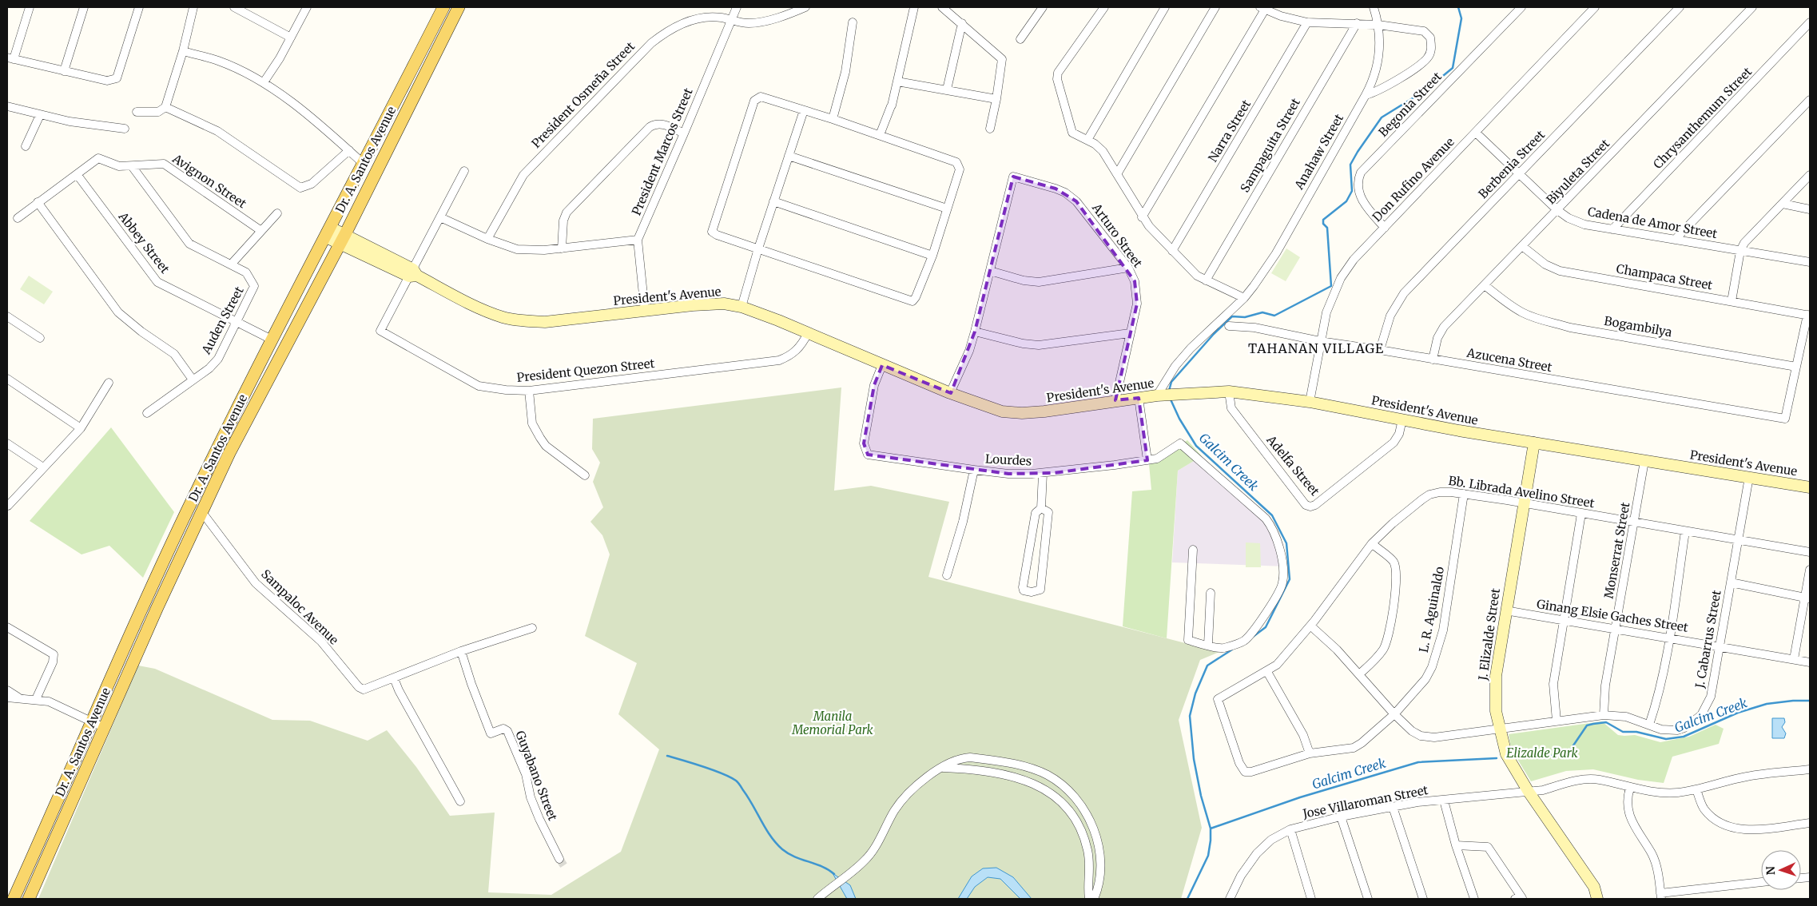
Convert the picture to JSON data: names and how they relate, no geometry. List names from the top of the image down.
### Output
{
  "streets": {
    "main road": ["Dr. A. Santos Avenue"],
    "street": [
      "President Osmeña Street",
      "Begonia Street",
      "Chrysanthemum Street",
      "Narra Street",
      "Sampaguita Street",
      "President Marcos Street",
      "Anahaw Street",
      "Berbenia Street",
      "Biyuleta Street",
      "Don Rufino Avenue",
      "Avignon Street",
      "Cadena de Amor Street",
      "Arturo Street",
      "Abbey Street",
      "Champaca Street",
      "President's Avenue",
      "Auden Street",
      "Bogambilya",
      "Azucena Street",
      "President Quezon Street",
      "Lourdes",
      "Adelfa Street",
      "Bb. Librada Avelino Street",
      "Monserrat Street",
      "Sampaloc Avenue",
      "L. R. Aguinaldo",
      "Ginang Elsie Gaches Street",
      "J. Elizalde Street",
      "J. Cabarrus Street",
      "Guyabano Street",
      "Jose Villaroman Street"
    ]
  },
  "crossings": [
    ["President Osmeña Street", "President Marcos Street"],
    ["Begonia Street", "Don Rufino Avenue"],
    ["Chrysanthemum Street", "Cadena de Amor Street"],
    ["President Marcos Street", "President's Avenue"],
    ["Anahaw Street", "President's Avenue"],
    ["Dr. A. Santos Avenue", "Abbey Street"],
    ["Dr. A. Santos Avenue", "President's Avenue"],
    ["Dr. A. Santos Avenue", "Sampaloc Avenue"],
    ["Berbenia Street", "Cadena de Amor Street"],
    ["Berbenia Street", "Azucena Street"],
    ["Biyuleta Street", "Cadena de Amor Street"],
    ["Biyuleta Street", "Champaca Street"],
    ["Biyuleta Street", "Bogambilya"],
    ["Biyuleta Street", "Azucena Street"],
    ["Don Rufino Avenue", "Cadena de Amor Street"],
    ["Don Rufino Avenue", "President's Avenue"],
    ["Don Rufino Avenue", "Azucena Street"],
    ["Avignon Street", "Abbey Street"],
    ["Avignon Street", "Auden Street"],
    ["Arturo Street", "President's Avenue"],
    ["Abbey Street", "Auden Street"],
    ["President's Avenue", "President Quezon Street"],
    ["President's Avenue", "Lourdes"],
    ["President's Avenue", "Adelfa Street"],
    ["President's Avenue", "Monserrat Street"],
    ["President's Avenue", "J. Elizalde Street"],
    ["President's Avenue", "J. Cabarrus Street"],
    ["Bogambilya", "Azucena Street"],
    ["Bb. Librada Avelino Street", "Monserrat Street"],
    ["Bb. Librada Avelino Street", "L. R. Aguinaldo"],
    ["Bb. Librada Avelino Street", "J. Elizalde Street"],
    ["Bb. Librada Avelino Street", "J. Cabarrus Street"],
    ["Monserrat Street", "Ginang Elsie Gaches Street"],
    ["Monserrat Street", "J. Cabarrus Street"],
    ["Sampaloc Avenue", "Guyabano Street"],
    ["L. R. Aguinaldo", "J. Cabarrus Street"],
    ["Ginang Elsie Gaches Street", "J. Elizalde Street"],
    ["Ginang Elsie Gaches Street", "J. Cabarrus Street"],
    ["J. Elizalde Street", "J. Cabarrus Street"],
    ["J. Elizalde Street", "Jose Villaroman Street"]
  ],
  "districts": ["TAHANAN VILLAGE"],
  "water": ["Galcim Creek"],
  "parks": ["Manila Memorial Park", "Elizalde Park"],
  "north": "left"
}
